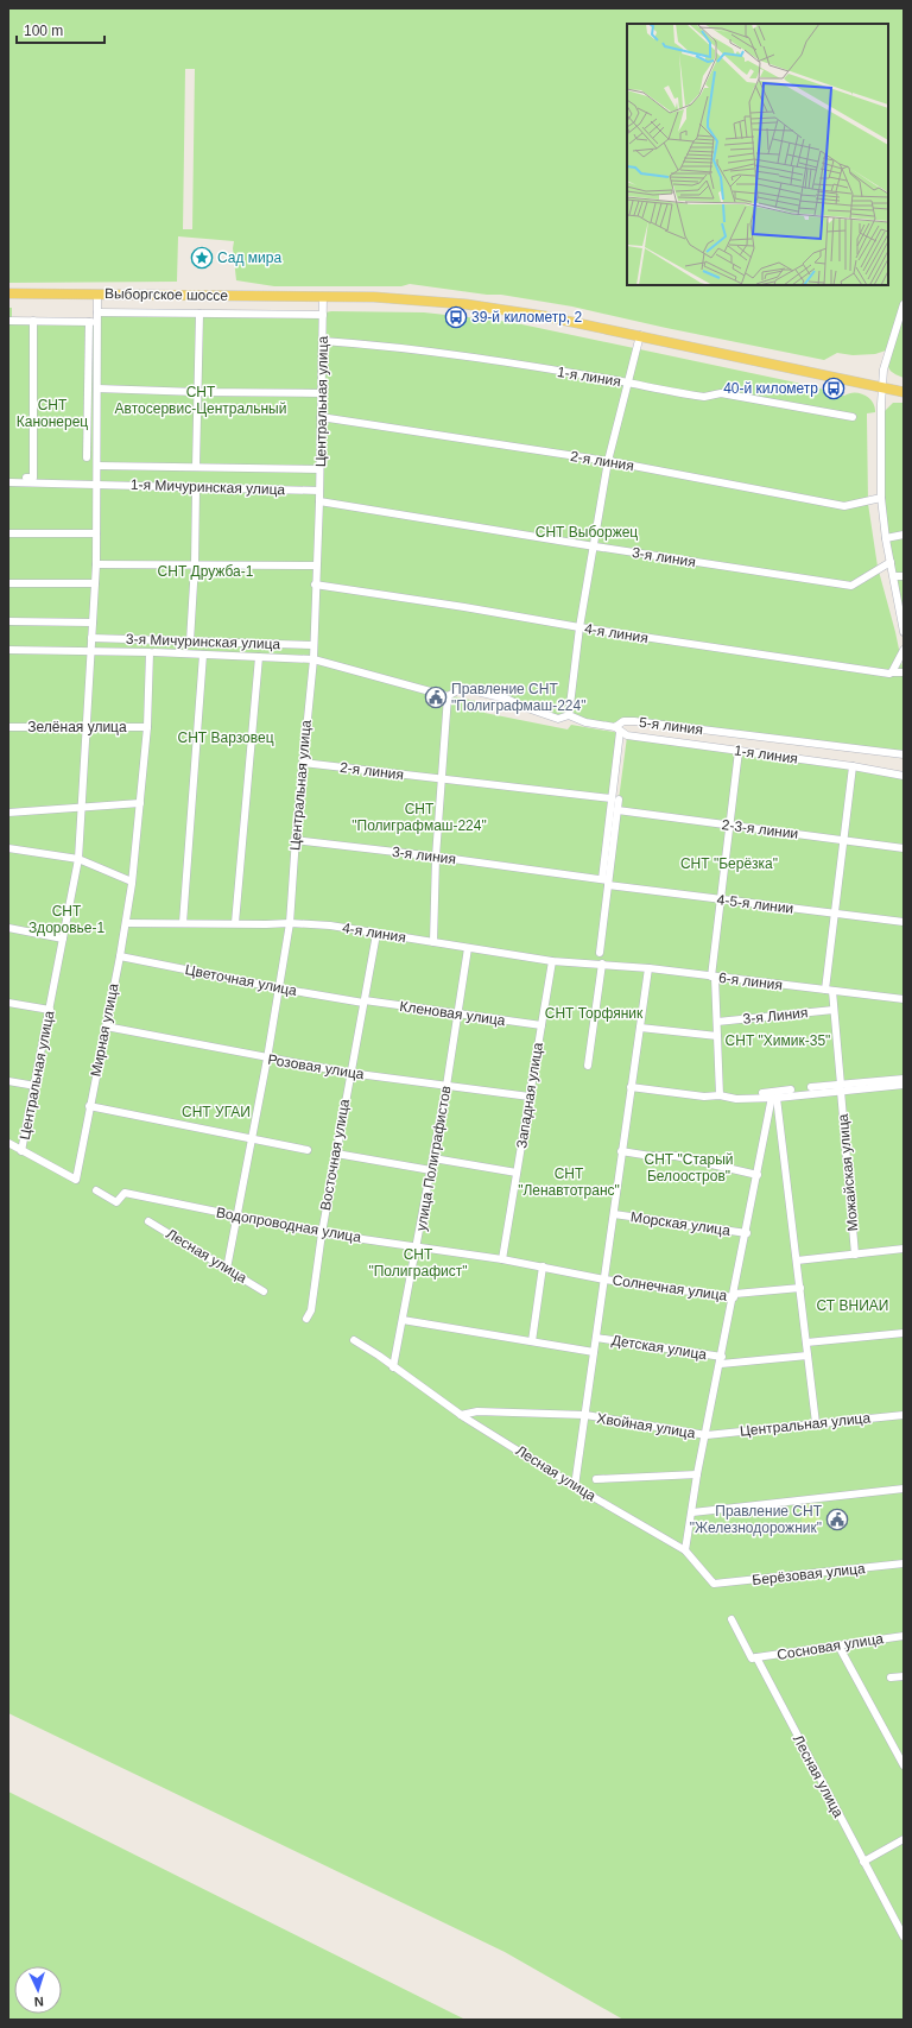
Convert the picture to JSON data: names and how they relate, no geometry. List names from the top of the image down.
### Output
{
  "streets": {
    "main road": ["Выборгское шоссе"],
    "street": [
      "1-я линия",
      "Центральная улица",
      "2-я линия",
      "1-я Мичуринская улица",
      "3-я линия",
      "4-я линия",
      "3-я Мичуринская улица",
      "5-я линия",
      "Зелёная улица",
      "2-3-я линии",
      "4-5-я линии",
      "Цветочная улица",
      "6-я линия",
      "Кленовая улица",
      "3-я Линия",
      "Мирная улица",
      "Розовая улица",
      "Западная улица",
      "Восточная улица",
      "улица Полиграфистов",
      "Можайская улица",
      "Морская улица",
      "Водопроводная улица",
      "Лесная улица",
      "Солнечная улица",
      "Детская улица",
      "Хвойная улица",
      "Берёзовая улица",
      "Сосновая улица"
    ]
  },
  "crossings": [
    ["Выборгское шоссе", "Центральная улица"],
    ["1-я линия", "Центральная улица"],
    ["1-я линия", "5-я линия"],
    ["1-я линия", "Можайская улица"],
    ["Центральная улица", "2-я линия"],
    ["Центральная улица", "1-я Мичуринская улица"],
    ["Центральная улица", "3-я линия"],
    ["Центральная улица", "4-я линия"],
    ["Центральная улица", "3-я Мичуринская улица"],
    ["Центральная улица", "Зелёная улица"],
    ["Центральная улица", "Цветочная улица"],
    ["Центральная улица", "Мирная улица"],
    ["Центральная улица", "Розовая улица"],
    ["Центральная улица", "Водопроводная улица"],
    ["Центральная улица", "Лесная улица"],
    ["Центральная улица", "Хвойная улица"],
    ["3-я линия", "4-5-я линии"],
    ["4-я линия", "6-я линия"],
    ["4-я линия", "Мирная улица"],
    ["4-я линия", "Западная улица"],
    ["4-я линия", "Восточная улица"],
    ["4-я линия", "улица Полиграфистов"],
    ["Зелёная улица", "Мирная улица"],
    ["2-3-я линии", "Можайская улица"],
    ["4-5-я линии", "Можайская улица"],
    ["Цветочная улица", "Кленовая улица"],
    ["Цветочная улица", "Мирная улица"],
    ["Цветочная улица", "Восточная улица"],
    ["6-я линия", "Можайская улица"],
    ["Кленовая улица", "Западная улица"],
    ["Кленовая улица", "Восточная улица"],
    ["Кленовая улица", "улица Полиграфистов"],
    ["3-я Линия", "Можайская улица"],
    ["Мирная улица", "Розовая улица"],
    ["Розовая улица", "Западная улица"],
    ["Розовая улица", "Восточная улица"],
    ["Розовая улица", "улица Полиграфистов"],
    ["Западная улица", "Водопроводная улица"],
    ["Восточная улица", "Водопроводная улица"],
    ["улица Полиграфистов", "Водопроводная улица"],
    ["улица Полиграфистов", "Лесная улица"],
    ["Водопроводная улица", "Солнечная улица"],
    ["Лесная улица", "Хвойная улица"],
    ["Лесная улица", "Берёзовая улица"],
    ["Лесная улица", "Сосновая улица"]
  ],
  "parks": [
    "СНТ Автосервис-Центральный",
    "СНТ Канонерец",
    "СНТ Выборжец",
    "СНТ Дружба-1",
    "СНТ Варзовец",
    "СНТ \"Полиграфмаш-224\"",
    "СНТ \"Берёзка\"",
    "СНТ Здоровье-1",
    "СНТ Торфяник",
    "СНТ \"Химик-35\"",
    "СНТ УГАИ",
    "СНТ \"Старый Белоостров\"",
    "СНТ \"Ленавтотранс\"",
    "СНТ \"Полиграфист\"",
    "СТ ВНИАИ"
  ],
  "places": {
    "place": ["Сад мира"],
    "bus stop": ["39-й километр, 2", "40-й километр"],
    "public building": ["Правление СНТ \"Полиграфмаш-224\"", "Правление СНТ \"Железнодорожник\""]
  },
  "scale_bar": "100 m",
  "north": "bottom"
}
